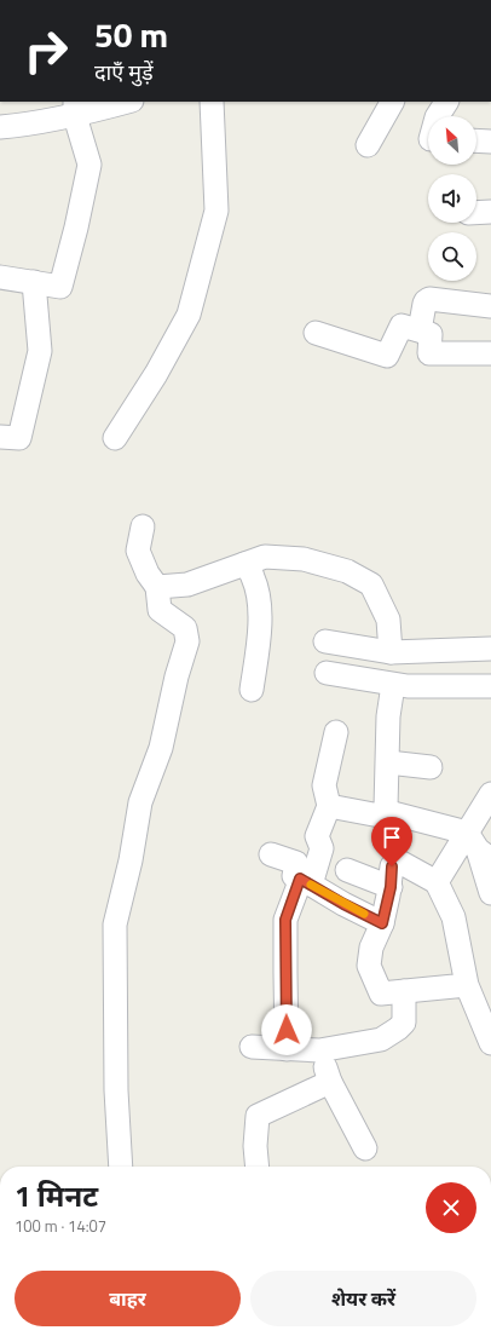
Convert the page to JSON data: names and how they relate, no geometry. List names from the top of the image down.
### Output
{
  "north": "top left",
  "page": {
    "turn": ["50 m", "दाएँ मुड़ें"],
    "heading": ["1 मिनट", "100 m · 14:07"],
    "buttons": ["बाहर", "शेयर करें"]
  }
}
